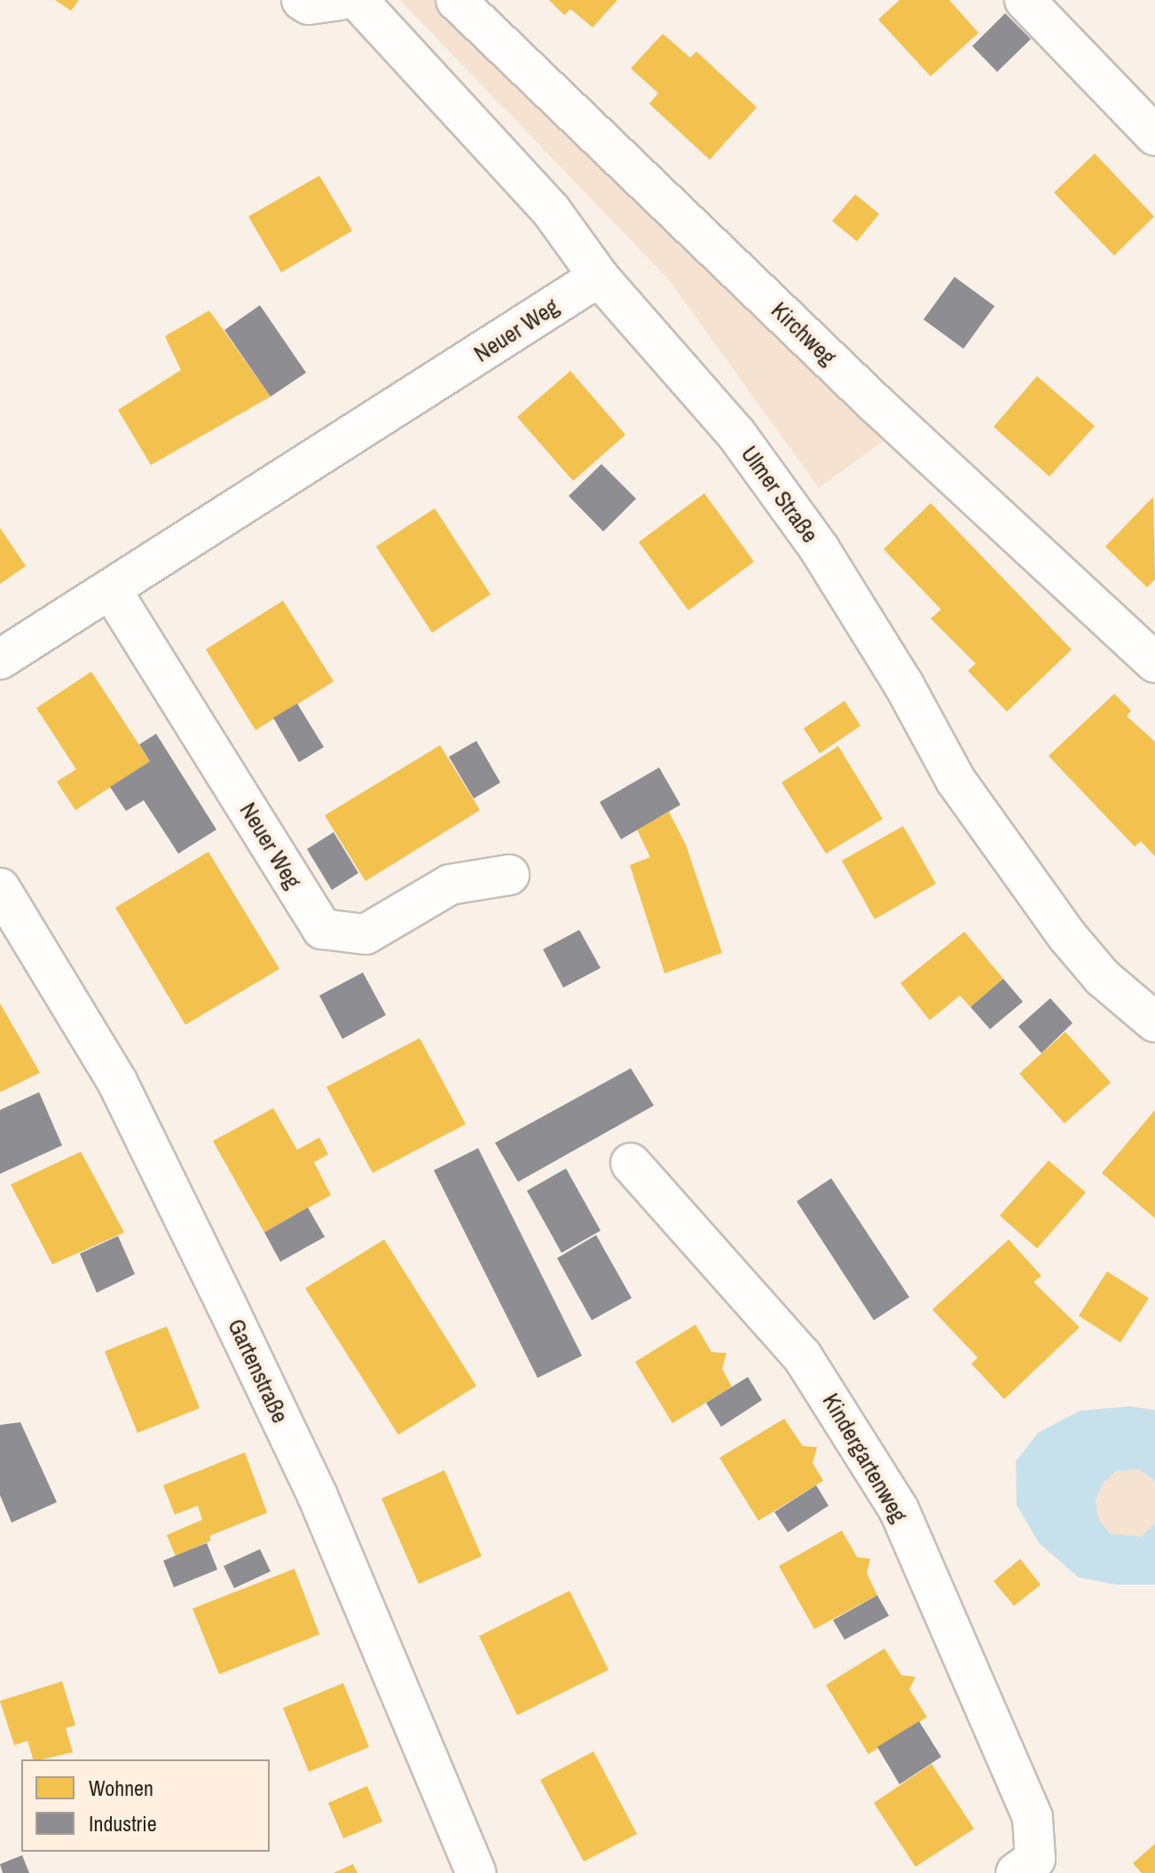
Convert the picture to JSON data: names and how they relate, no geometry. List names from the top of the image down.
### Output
{
  "streets": {
    "street": [
      "Neuer Weg",
      "Kirchweg",
      "Ulmer Straße",
      "Gartenstraße",
      "Kindergartenweg"
    ]
  },
  "crossings": [
    ["Neuer Weg", "Ulmer Straße"]
  ],
  "legend": ["Wohnen", "Industrie"]
}
